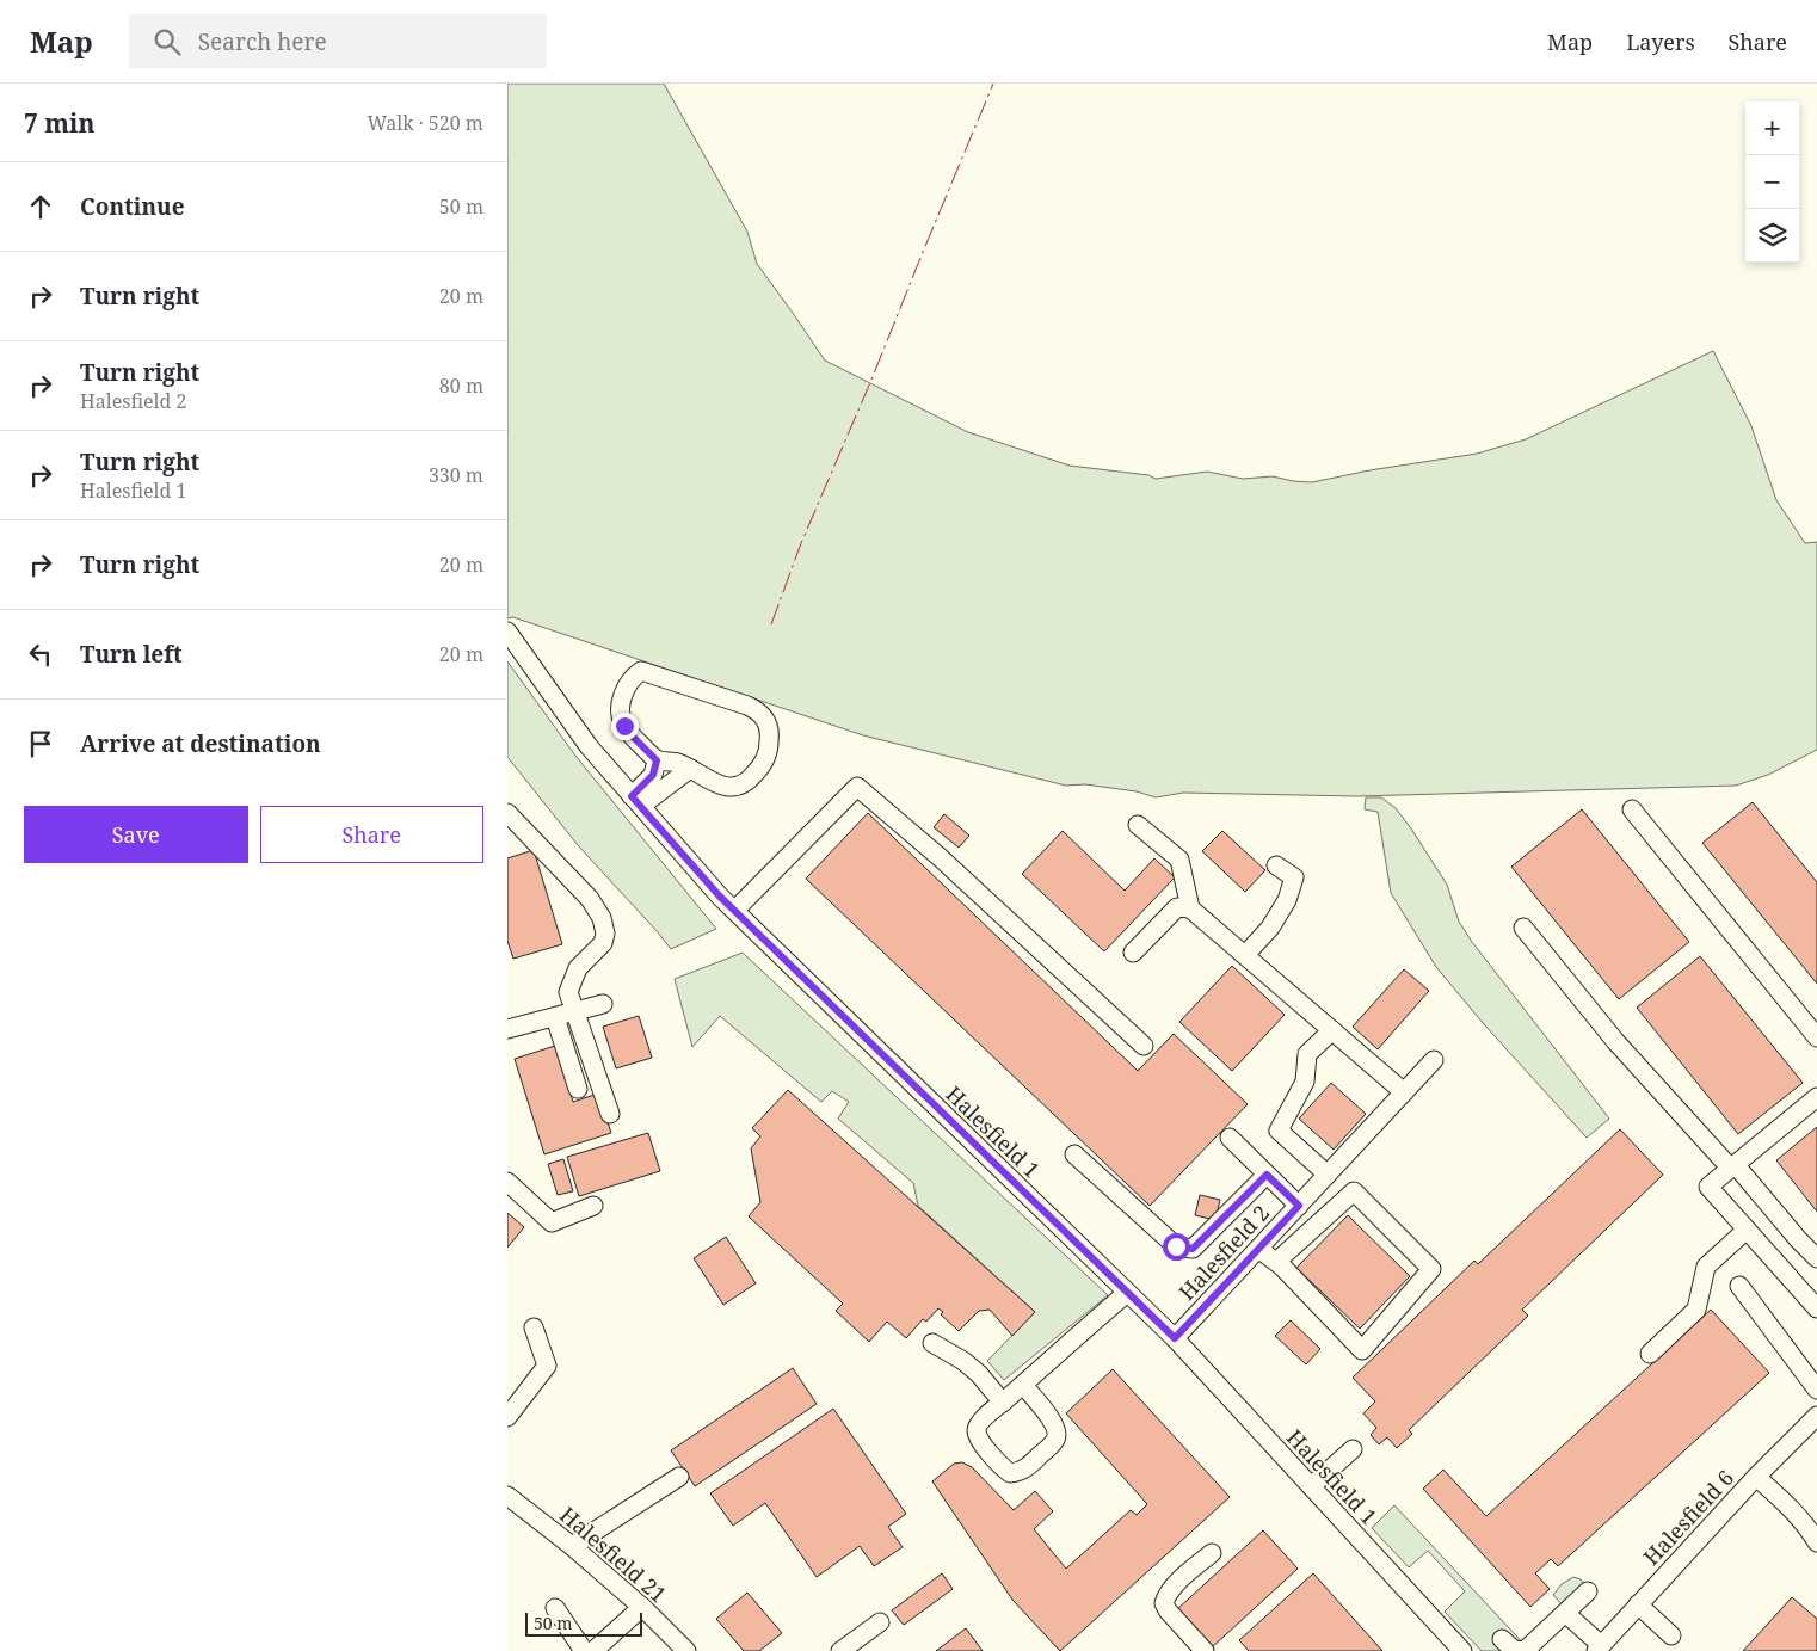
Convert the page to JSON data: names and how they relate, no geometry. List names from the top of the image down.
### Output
{
  "streets": {
    "street": [
      "Halesfield 1",
      "Halesfield 2",
      "Halesfield 6",
      "Halesfield 21"
    ]
  },
  "crossings": [
    ["Halesfield 1", "Halesfield 2"]
  ],
  "scale_bar": "50 m",
  "page": {
    "header": "Map",
    "search": "Search here",
    "nav": ["Map", "Layers", "Share"],
    "heading": ["7 min", "Walk · 520 m"],
    "map_buttons": ["+", "−"],
    "list": [
      ["Continue", "50 m"],
      ["Turn right", "20 m"],
      ["Turn right", "Halesfield 2", "80 m"],
      ["Turn right", "Halesfield 1", "330 m"],
      ["Turn right", "20 m"],
      ["Turn left", "20 m"],
      "Arrive at destination"
    ],
    "buttons": ["Save", "Share"],
    "scale": "50 m"
  }
}
